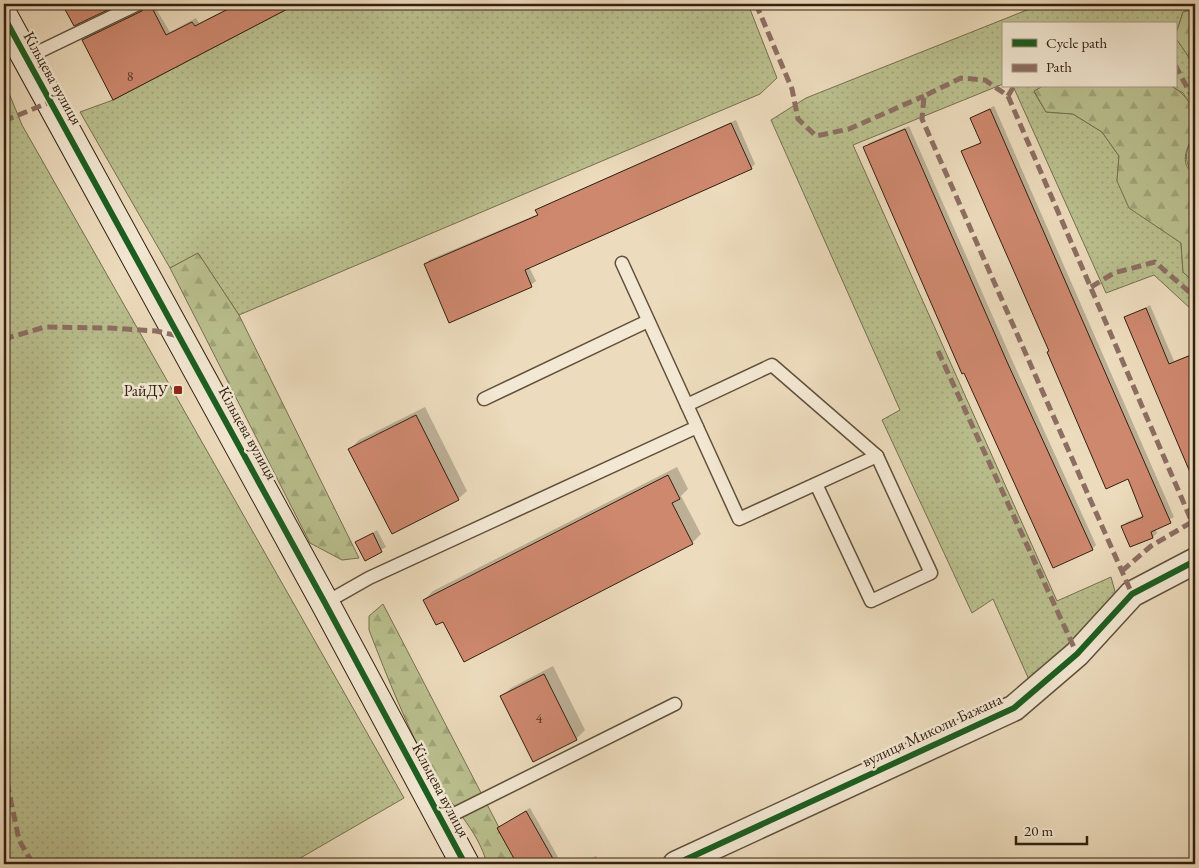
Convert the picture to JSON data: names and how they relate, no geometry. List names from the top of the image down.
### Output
{
  "streets": {
    "street": ["Кільцева вулиця", "вулиця Миколи Бажана"]
  },
  "places": {
    "transit": ["РайДУ"]
  },
  "house_numbers": ["8", "4"],
  "legend": ["Cycle path", "Path"],
  "scale_bar": "20 m"
}
